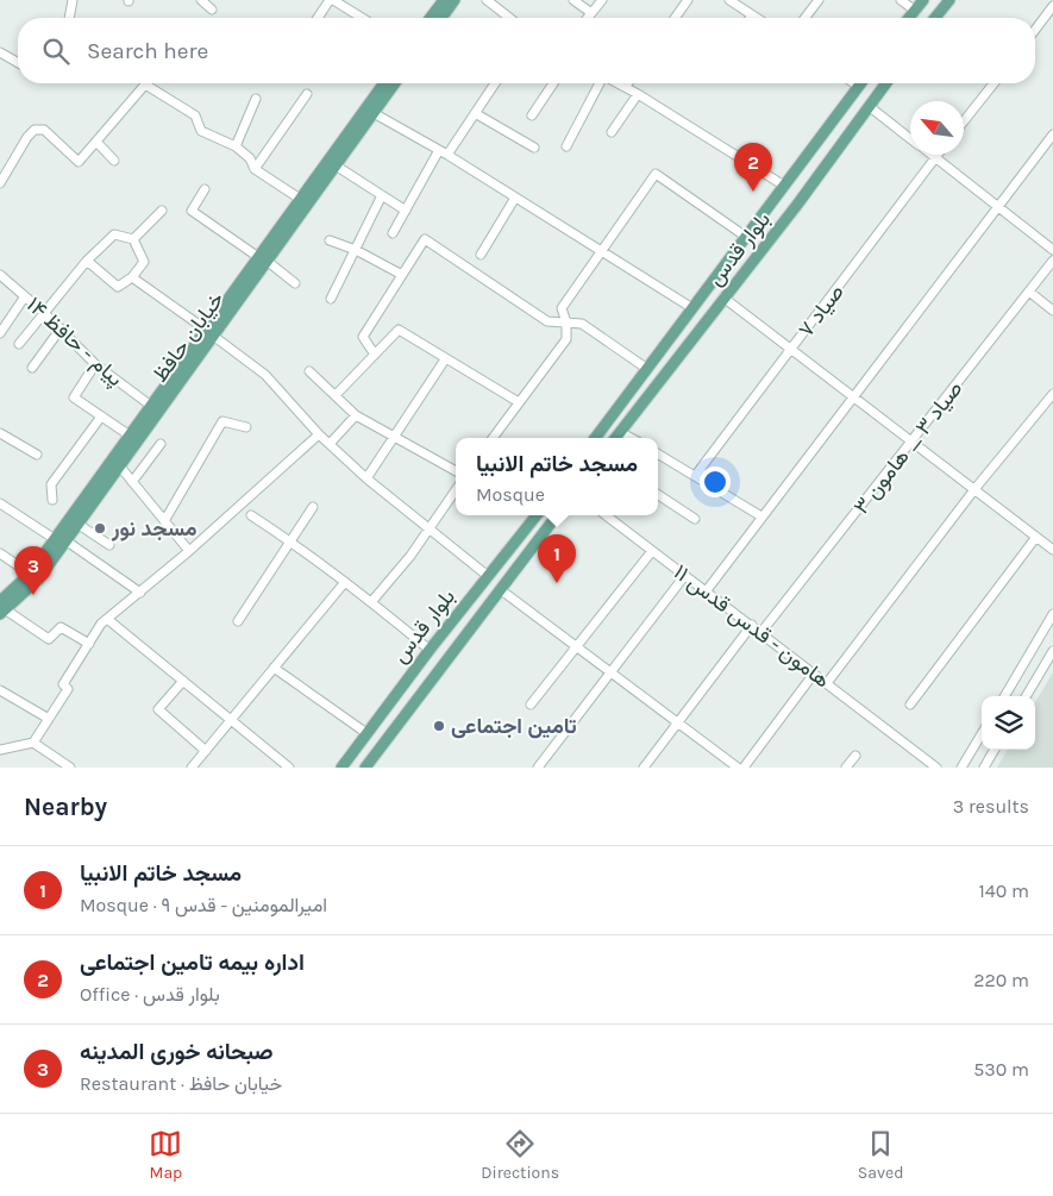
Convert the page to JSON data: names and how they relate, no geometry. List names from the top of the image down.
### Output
{
  "streets": {
    "main road": ["بلوار قدس", "خیابان حافظ"],
    "street": [
      "صیاد ۷",
      "پیام - حافظ ۱۴",
      "صیاد ۳ _ هامون ۳",
      "هامون - قدس قدس ۱۱"
    ]
  },
  "crossings": [
    ["خیابان حافظ", "پیام - حافظ ۱۴"],
    ["صیاد ۳ _ هامون ۳", "هامون - قدس قدس ۱۱"]
  ],
  "places": ["مسجد نور", "تامین اجتماعی"],
  "north": "top left",
  "page": {
    "search": "Search here",
    "pins": ["2", "1", "3"],
    "popup": ["مسجد خاتم الانبیا", "Mosque"],
    "heading": ["Nearby", "3 results"],
    "list": [
      {
        "mark": "1",
        "name": "مسجد خاتم الانبیا",
        "note": "Mosque · امیرالمومنین - قدس ۹",
        "value": "140 m"
      },
      {
        "mark": "2",
        "name": "اداره بیمه تامین اجتماعی",
        "note": "Office · بلوار قدس",
        "value": "220 m"
      },
      {
        "mark": "3",
        "name": "صبحانه خوری المدینه",
        "note": "Restaurant · خیابان حافظ",
        "value": "530 m"
      }
    ],
    "nav": ["Map", "Directions", "Saved"]
  }
}
